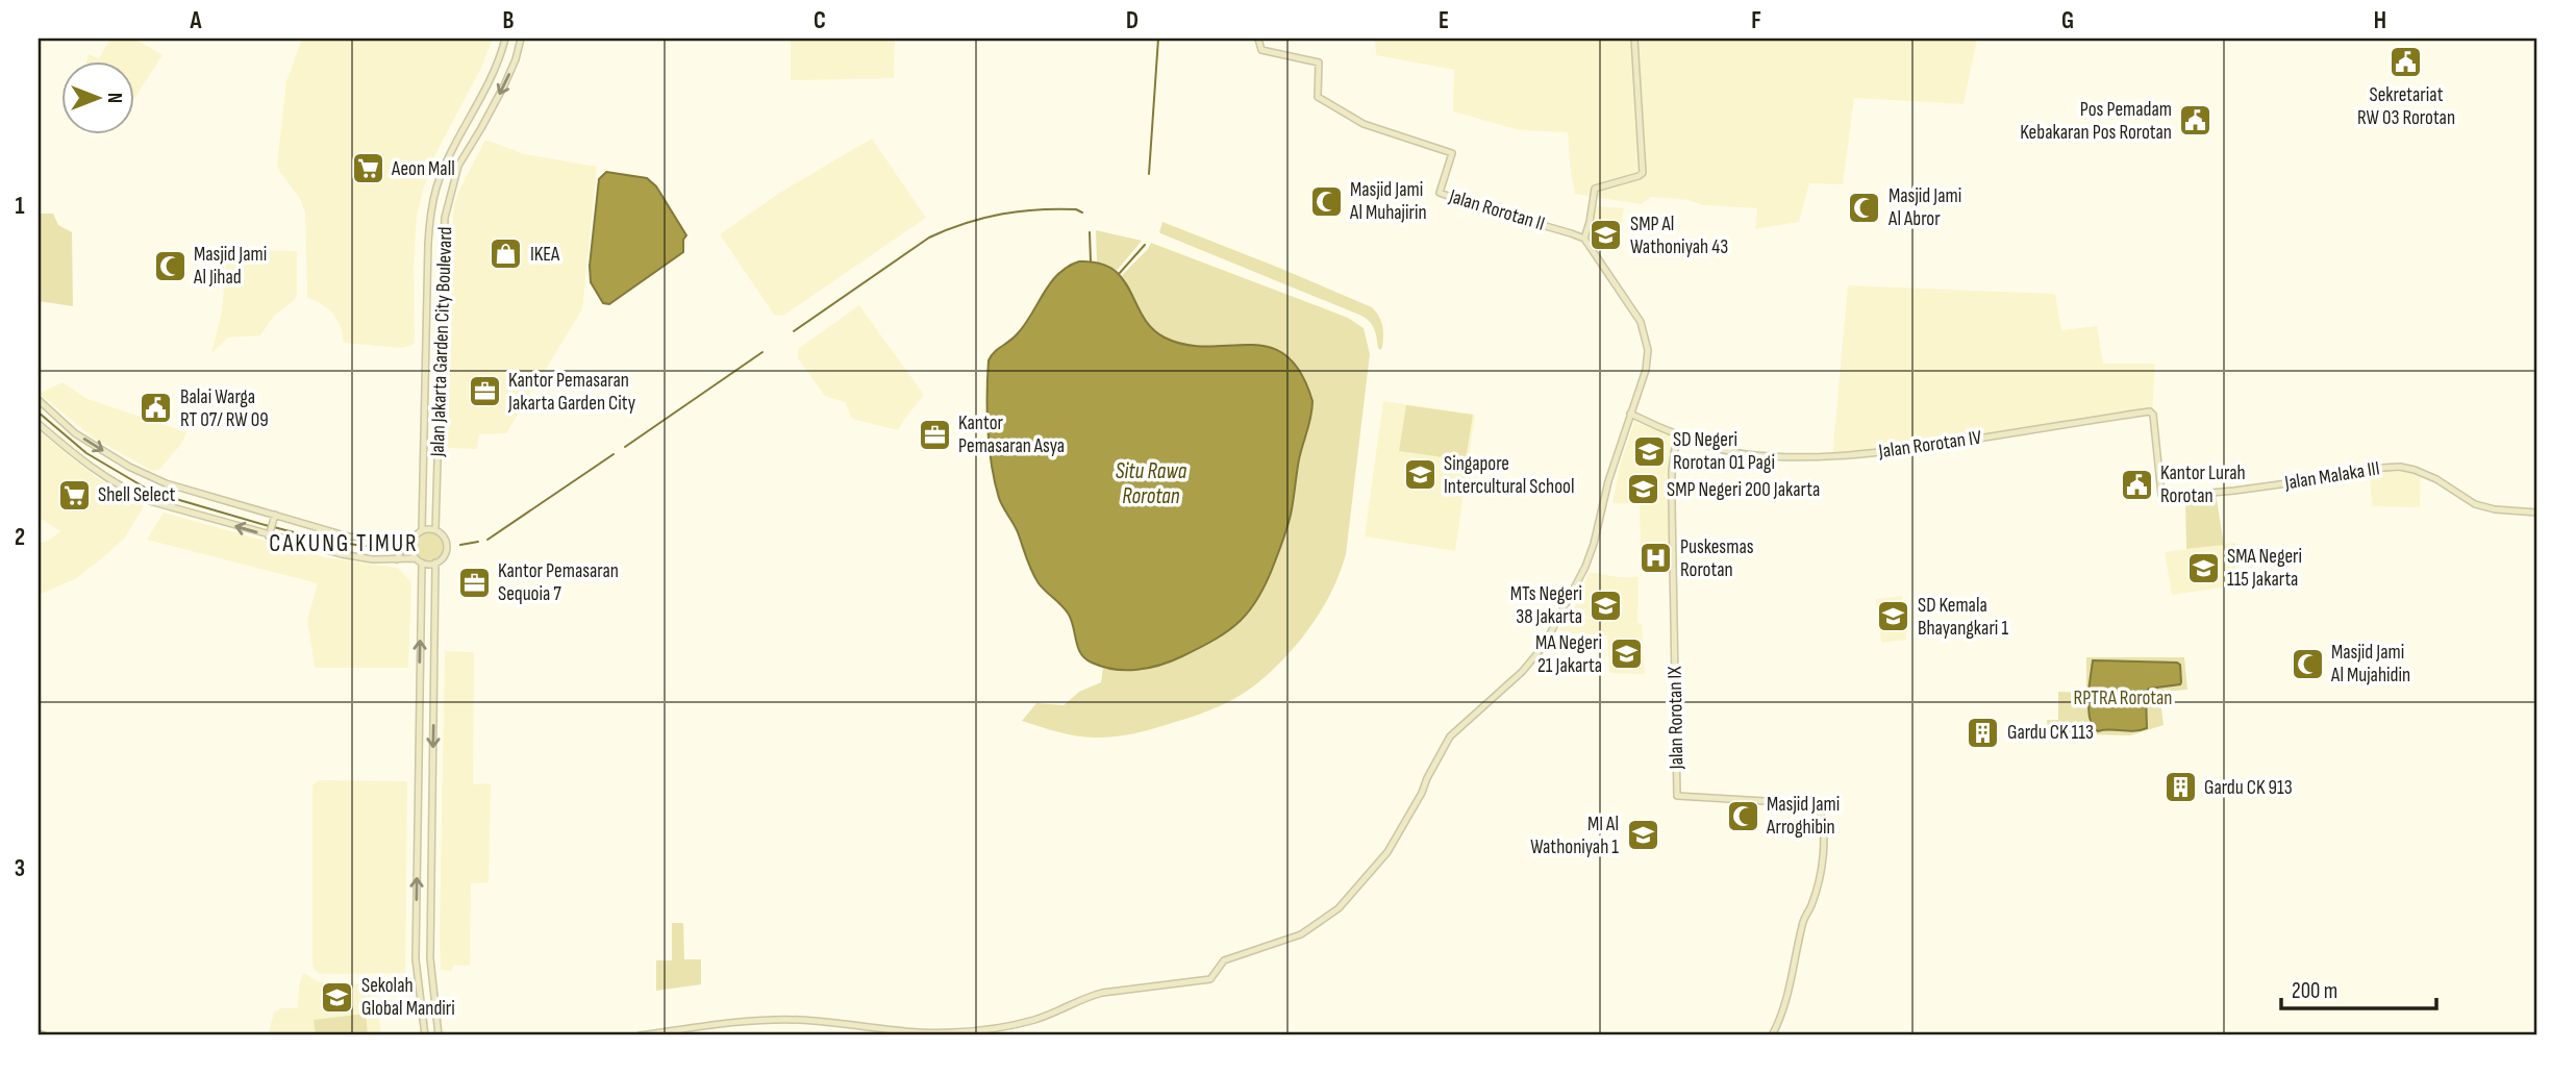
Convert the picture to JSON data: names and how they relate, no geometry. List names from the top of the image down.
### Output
{
  "streets": {
    "street": [
      "Jalan Rorotan II",
      "Jalan Jakarta Garden City Boulevard",
      "Jalan Rorotan IV",
      "Jalan Malaka III",
      "Jalan Rorotan IX"
    ]
  },
  "crossings": [
    ["Jalan Rorotan IV", "Jalan Malaka III"],
    ["Jalan Rorotan IV", "Jalan Rorotan IX"]
  ],
  "districts": ["CAKUNG TIMUR"],
  "water": ["Situ Rawa Rorotan"],
  "parks": ["RPTRA Rorotan"],
  "places": {
    "public building": [
      "Sekretariat RW 03 Rorotan",
      "Pos Pemadam Kebakaran Pos Rorotan",
      "Balai Warga RT 07/ RW 09",
      "Kantor Lurah Rorotan"
    ],
    "supermarket": ["Aeon Mall", "Shell Select"],
    "mosque": [
      "Masjid Jami Al Muhajirin",
      "Masjid Jami Al Abror",
      "Masjid Jami Al Jihad",
      "Masjid Jami Al Mujahidin",
      "Masjid Jami Arroghibin"
    ],
    "school or university": [
      "SMP Al Wathoniyah 43",
      "SD Negeri Rorotan 01 Pagi",
      "Singapore Intercultural School",
      "SMP Negeri 200 Jakarta",
      "SMA Negeri 115 Jakarta",
      "MTs Negeri 38 Jakarta",
      "SD Kemala Bhayangkari 1",
      "MA Negeri 21 Jakarta",
      "MI Al Wathoniyah 1",
      "Sekolah Global Mandiri"
    ],
    "shop": ["IKEA"],
    "office": ["Kantor Pemasaran Jakarta Garden City", "Kantor Pemasaran Asya", "Kantor Pemasaran Sequoia 7"],
    "hospital": ["Puskesmas Rorotan"],
    "building": ["Gardu CK 113", "Gardu CK 913"]
  },
  "scale_bar": "200 m",
  "north": "right",
  "grid": {
    "columns": [
      "A",
      "B",
      "C",
      "D",
      "E",
      "F",
      "G",
      "H"
    ],
    "rows": ["1", "2", "3"]
  }
}
